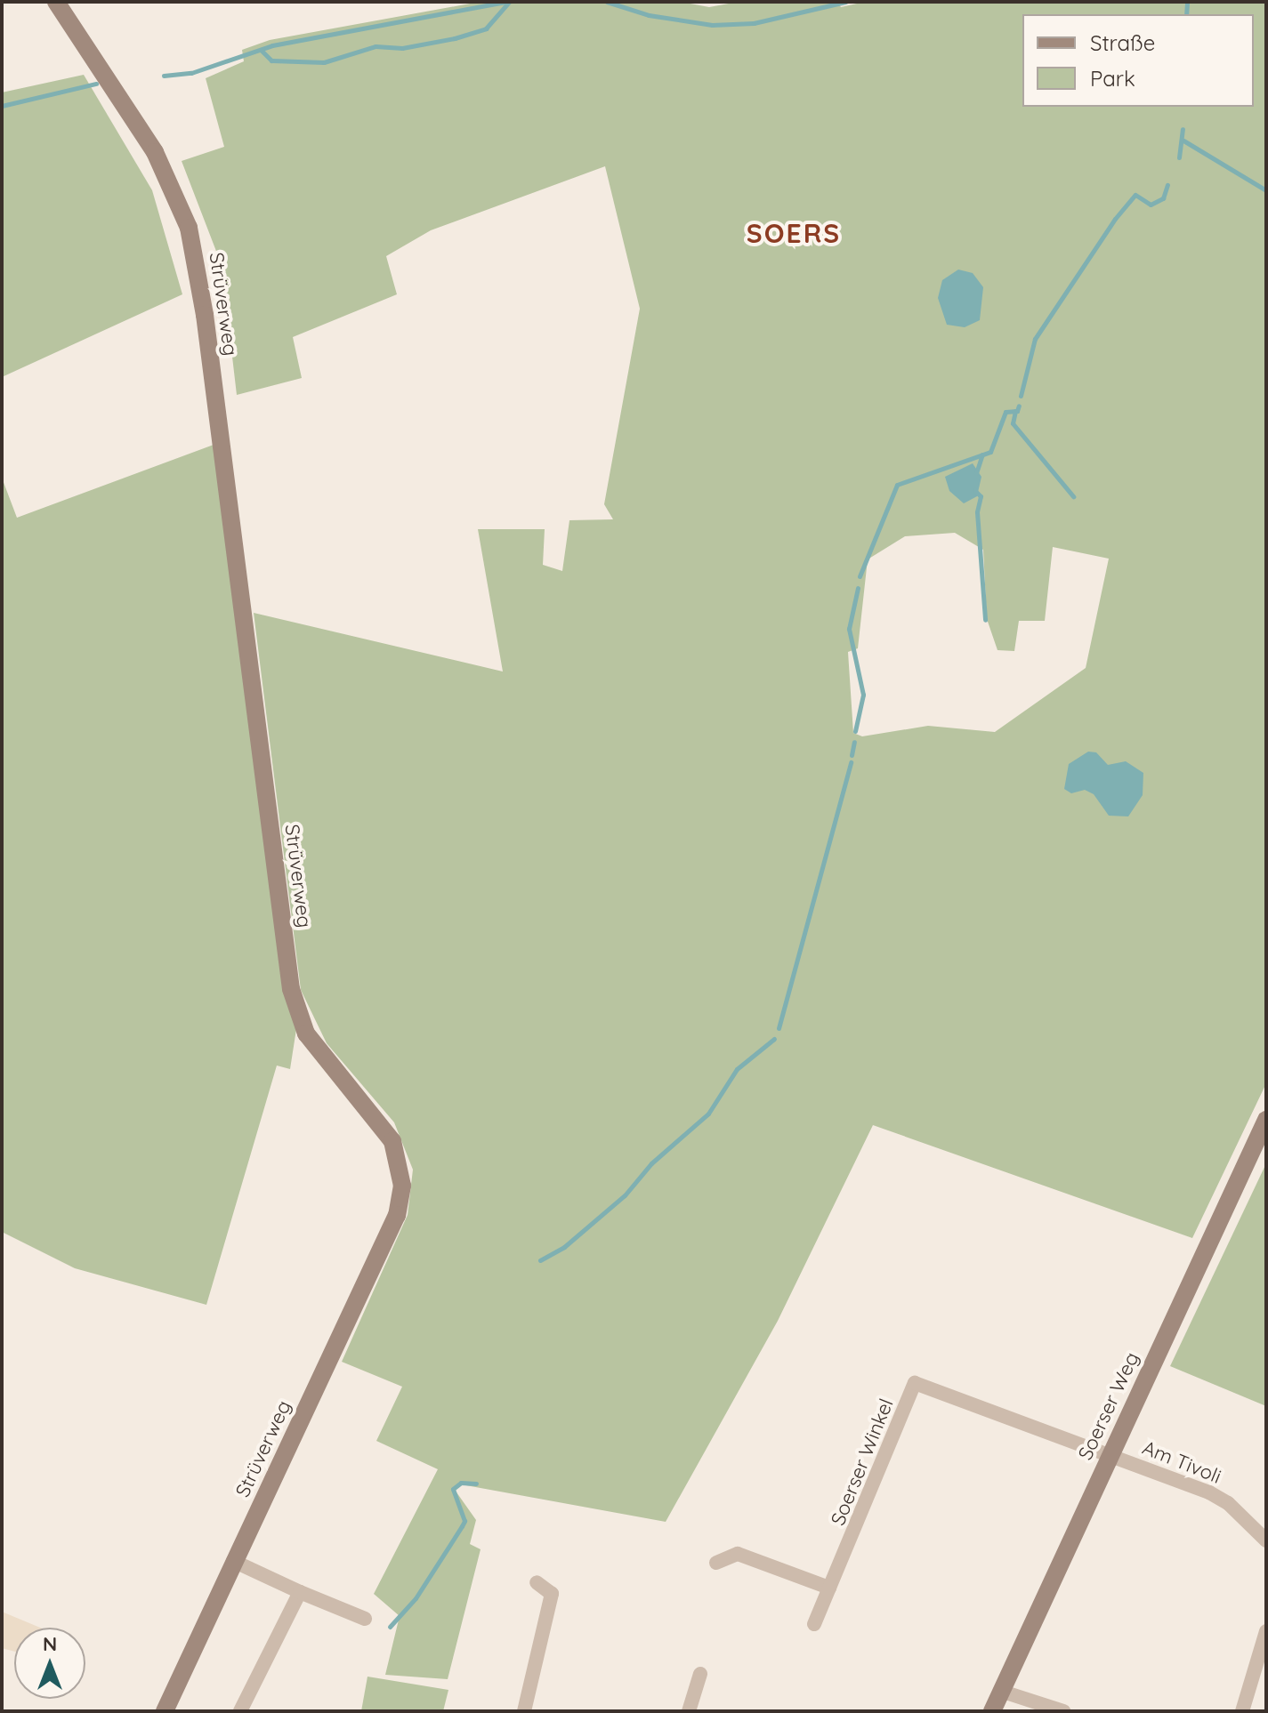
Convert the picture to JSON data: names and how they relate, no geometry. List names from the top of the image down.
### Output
{
  "streets": {
    "street": [
      "Strüverweg",
      "Soerser Weg",
      "Soerser Winkel",
      "Am Tivoli"
    ]
  },
  "crossings": [
    ["Soerser Weg", "Soerser Winkel"],
    ["Soerser Weg", "Am Tivoli"],
    ["Soerser Winkel", "Am Tivoli"]
  ],
  "districts": ["SOERS"],
  "legend": ["Straße", "Park"],
  "north": "top"
}
